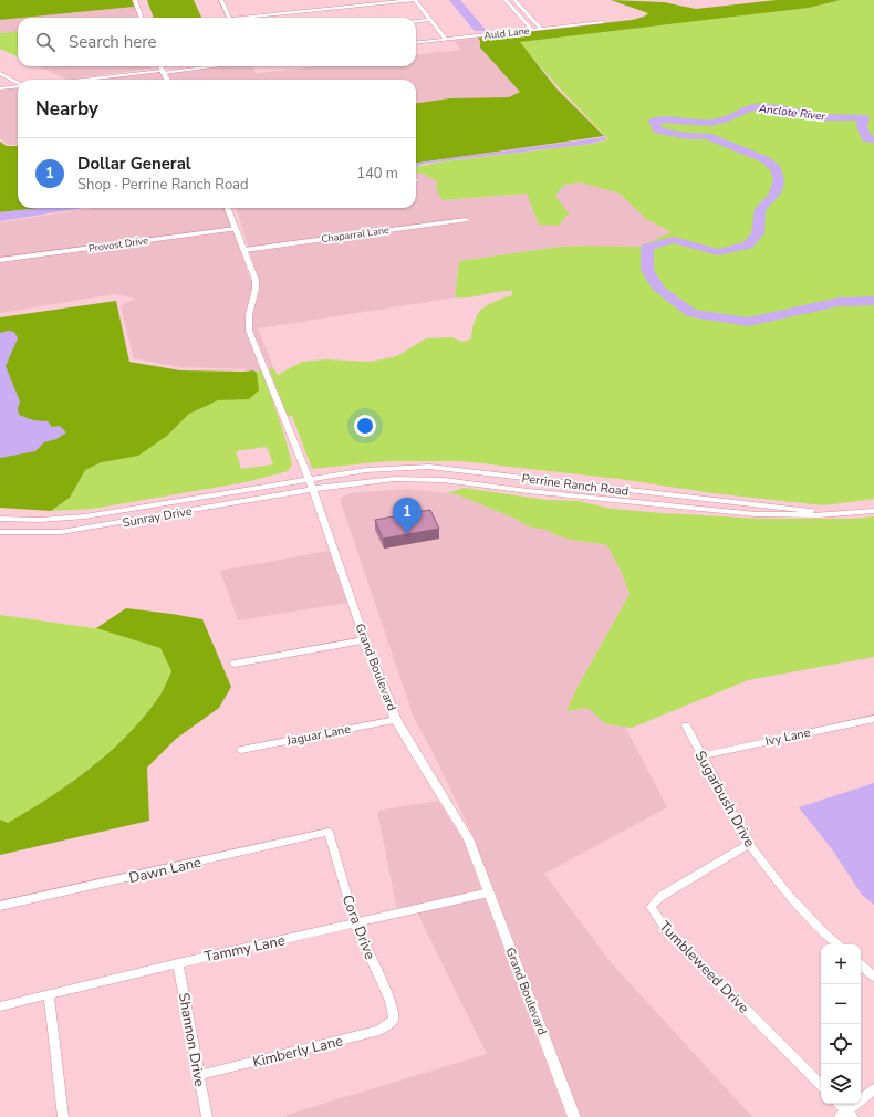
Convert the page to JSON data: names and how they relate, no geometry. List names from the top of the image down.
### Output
{
  "streets": {
    "street": [
      "Auld Lane",
      "Chaparral Lane",
      "Provost Drive",
      "Perrine Ranch Road",
      "Sunray Drive",
      "Grand Boulevard",
      "Jaguar Lane",
      "Ivy Lane",
      "Sugarbush Drive",
      "Dawn Lane",
      "Cora Drive",
      "Tammy Lane",
      "Tumbleweed Drive",
      "Shannon Drive",
      "Kimberly Lane"
    ]
  },
  "crossings": [
    ["Chaparral Lane", "Grand Boulevard"],
    ["Provost Drive", "Grand Boulevard"],
    ["Perrine Ranch Road", "Sunray Drive"],
    ["Perrine Ranch Road", "Grand Boulevard"],
    ["Sunray Drive", "Grand Boulevard"],
    ["Grand Boulevard", "Jaguar Lane"],
    ["Grand Boulevard", "Tammy Lane"],
    ["Ivy Lane", "Sugarbush Drive"],
    ["Sugarbush Drive", "Tumbleweed Drive"],
    ["Dawn Lane", "Cora Drive"],
    ["Cora Drive", "Tammy Lane"],
    ["Cora Drive", "Kimberly Lane"],
    ["Tammy Lane", "Shannon Drive"],
    ["Shannon Drive", "Kimberly Lane"]
  ],
  "water": ["Anclote River"],
  "page": {
    "search": "Search here",
    "heading": "Nearby",
    "list": [
      {
        "mark": "1",
        "name": "Dollar General",
        "note": "Shop · Perrine Ranch Road",
        "value": "140 m"
      }
    ],
    "pins": "1",
    "map_buttons": ["+", "−"]
  }
}
